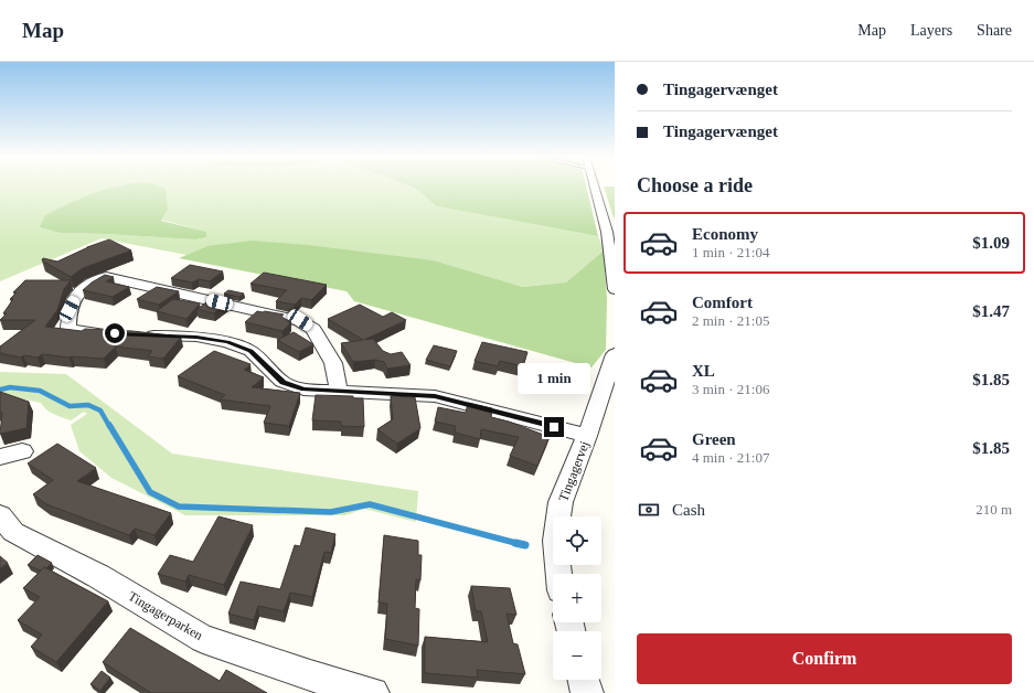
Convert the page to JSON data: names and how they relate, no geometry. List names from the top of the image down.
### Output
{
  "streets": {
    "street": ["Tingagervej", "Tingagerparken"]
  },
  "page": {
    "header": "Map",
    "nav": ["Map", "Layers", "Share"],
    "banner": ["Tingagervænget", "Tingagervænget"],
    "heading": "Choose a ride",
    "list": [
      {
        "name": "Economy",
        "note": "1 min · 21:04",
        "value": "$1.09"
      },
      {
        "name": "Comfort",
        "note": "2 min · 21:05",
        "value": "$1.47"
      },
      {
        "name": "XL",
        "note": "3 min · 21:06",
        "value": "$1.85"
      },
      {
        "name": "Green",
        "note": "4 min · 21:07",
        "value": "$1.85"
      }
    ],
    "bubble": "1 min",
    "pay": ["Cash", "210 m"],
    "map_buttons": ["+", "−"],
    "buttons": "Confirm"
  }
}
